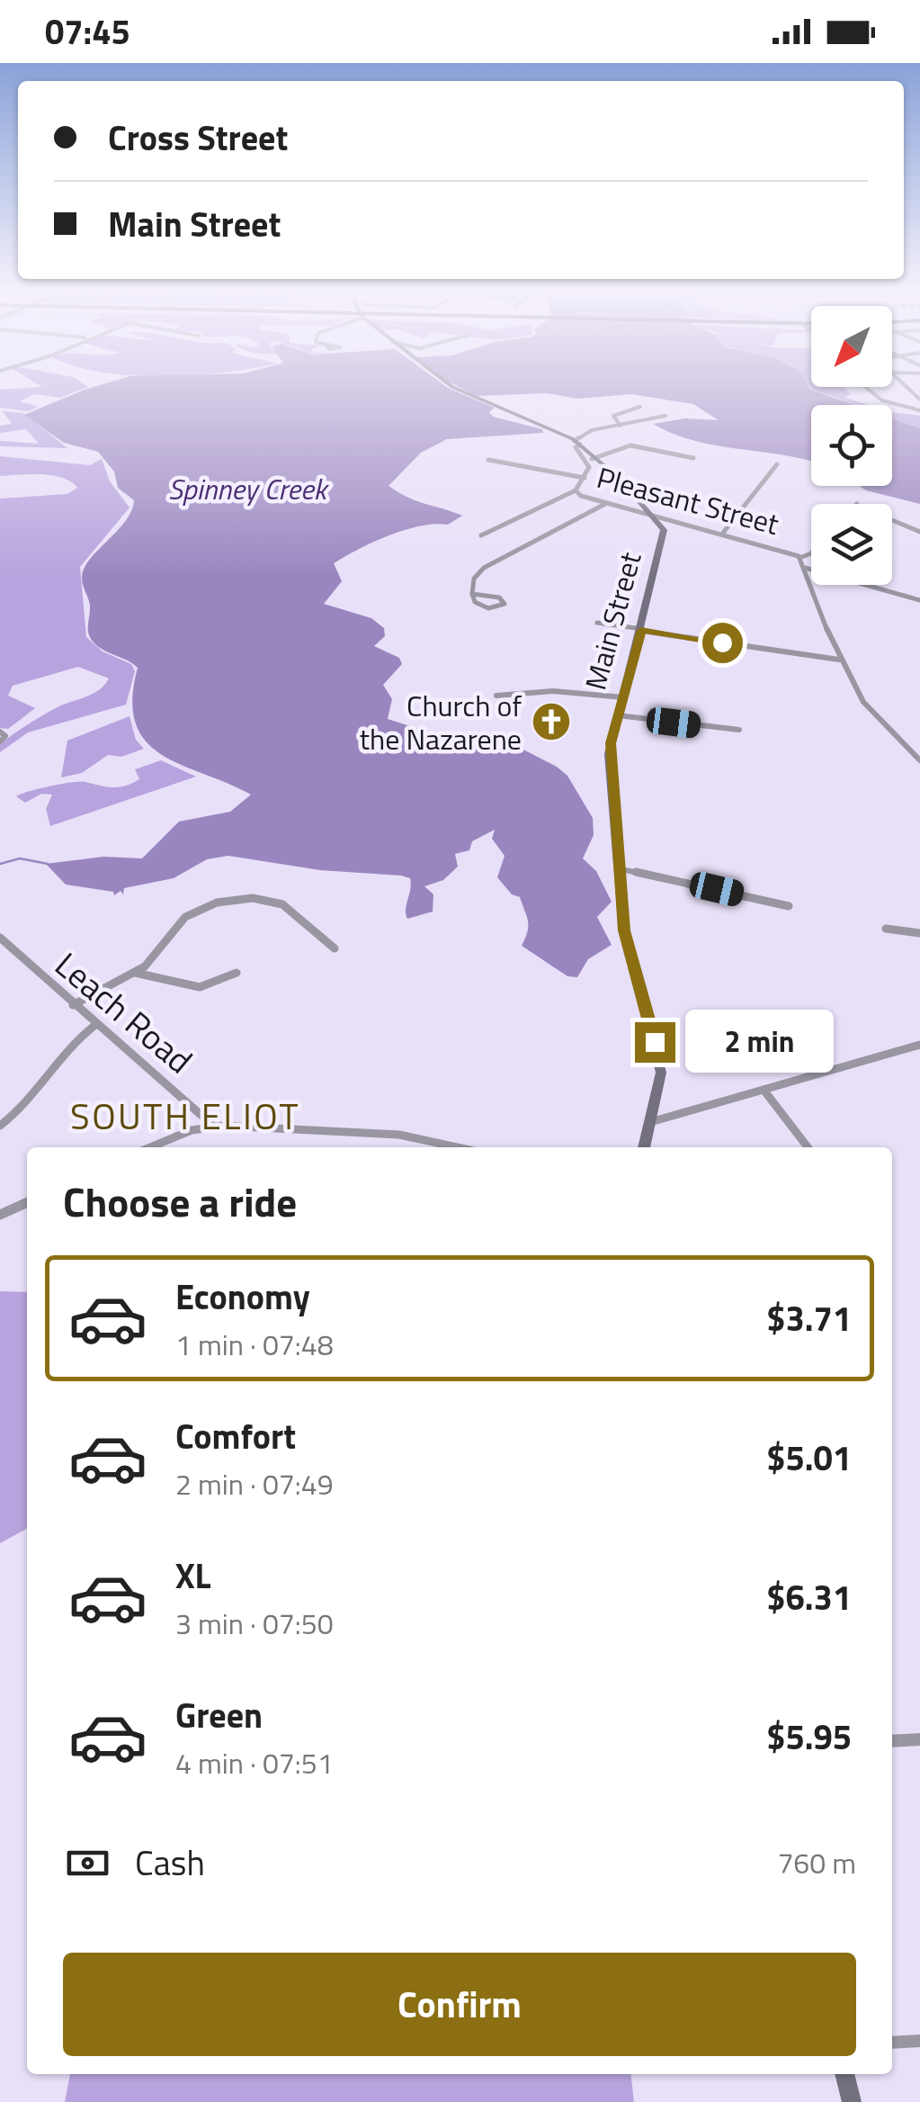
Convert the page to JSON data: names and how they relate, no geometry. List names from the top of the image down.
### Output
{
  "streets": {
    "main road": ["Main Street"],
    "street": ["Pleasant Street", "Leach Road"]
  },
  "crossings": [
    ["Pleasant Street", "Main Street"]
  ],
  "districts": ["SOUTH ELIOT"],
  "water": ["Spinney Creek"],
  "places": {
    "church": ["Church of the Nazarene"]
  },
  "north": "bottom left",
  "page": {
    "status": "07:45",
    "banner": ["Cross Street", "Main Street"],
    "bubble": "2 min",
    "heading": "Choose a ride",
    "list": [
      {
        "name": "Economy",
        "note": "1 min · 07:48",
        "value": "$3.71"
      },
      {
        "name": "Comfort",
        "note": "2 min · 07:49",
        "value": "$5.01"
      },
      {
        "name": "XL",
        "note": "3 min · 07:50",
        "value": "$6.31"
      },
      {
        "name": "Green",
        "note": "4 min · 07:51",
        "value": "$5.95"
      }
    ],
    "pay": ["Cash", "760 m"],
    "buttons": "Confirm"
  }
}
